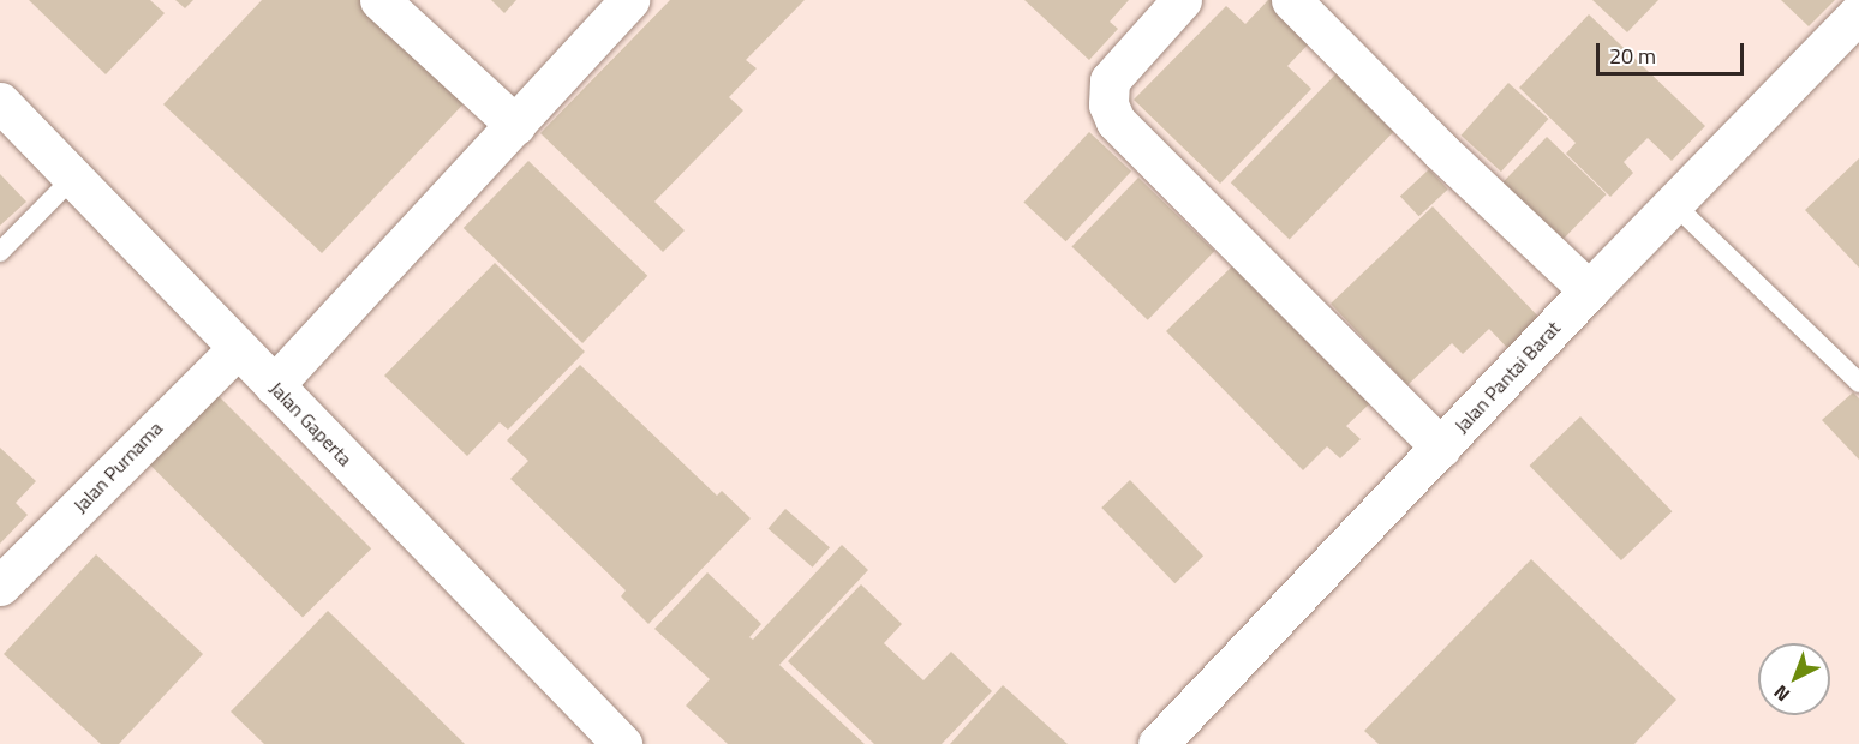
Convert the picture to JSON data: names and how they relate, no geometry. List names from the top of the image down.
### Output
{
  "streets": {
    "street": ["Jalan Pantai Barat", "Jalan Gaperta", "Jalan Purnama"]
  },
  "crossings": [
    ["Jalan Gaperta", "Jalan Purnama"]
  ],
  "scale_bar": "20 m",
  "north": "bottom left"
}
